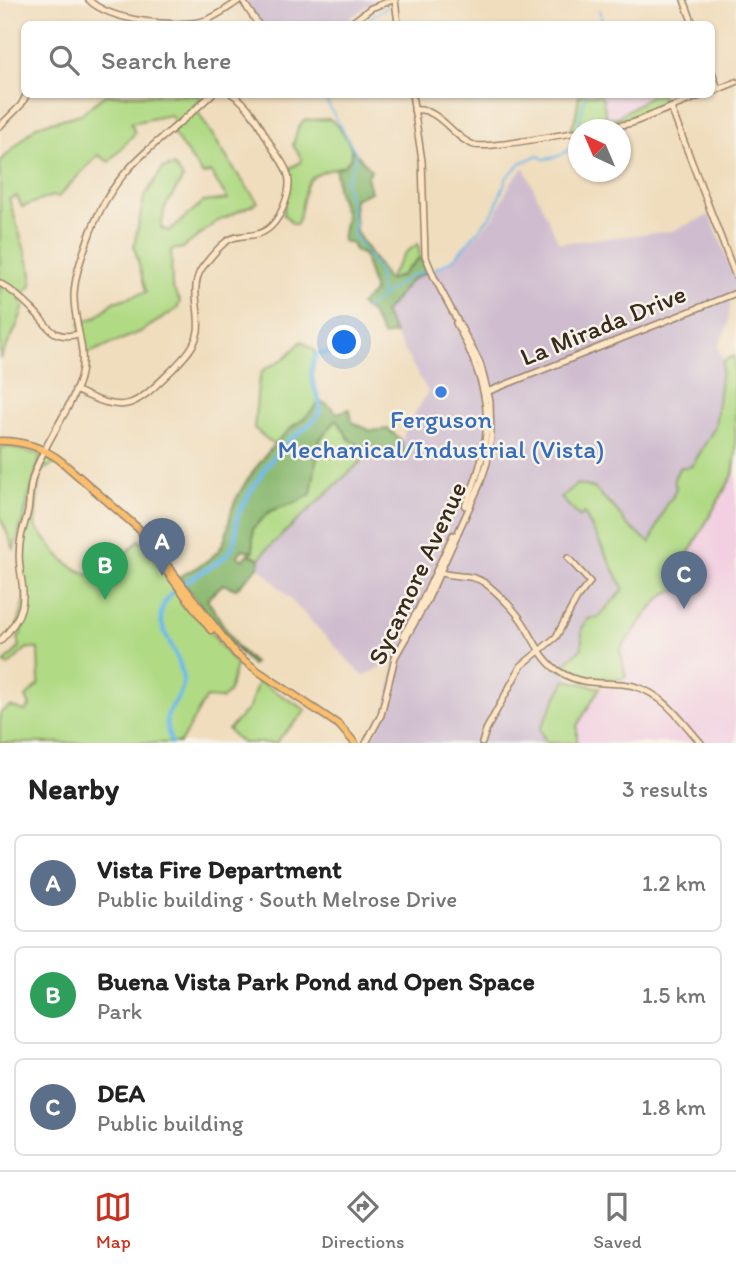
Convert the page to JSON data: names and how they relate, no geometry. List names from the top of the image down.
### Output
{
  "streets": {
    "main road": ["La Mirada Drive", "Sycamore Avenue"]
  },
  "crossings": [
    ["La Mirada Drive", "Sycamore Avenue"]
  ],
  "places": ["Ferguson Mechanical/Industrial (Vista)"],
  "north": "top left",
  "page": {
    "search": "Search here",
    "pins": ["A", "B", "C"],
    "heading": ["Nearby", "3 results"],
    "list": [
      {
        "mark": "A",
        "name": "Vista Fire Department",
        "note": "Public building · South Melrose Drive",
        "value": "1.2 km"
      },
      {
        "mark": "B",
        "name": "Buena Vista Park Pond and Open Space",
        "note": "Park",
        "value": "1.5 km"
      },
      {
        "mark": "C",
        "name": "DEA",
        "note": "Public building",
        "value": "1.8 km"
      }
    ],
    "nav": ["Map", "Directions", "Saved"]
  }
}
